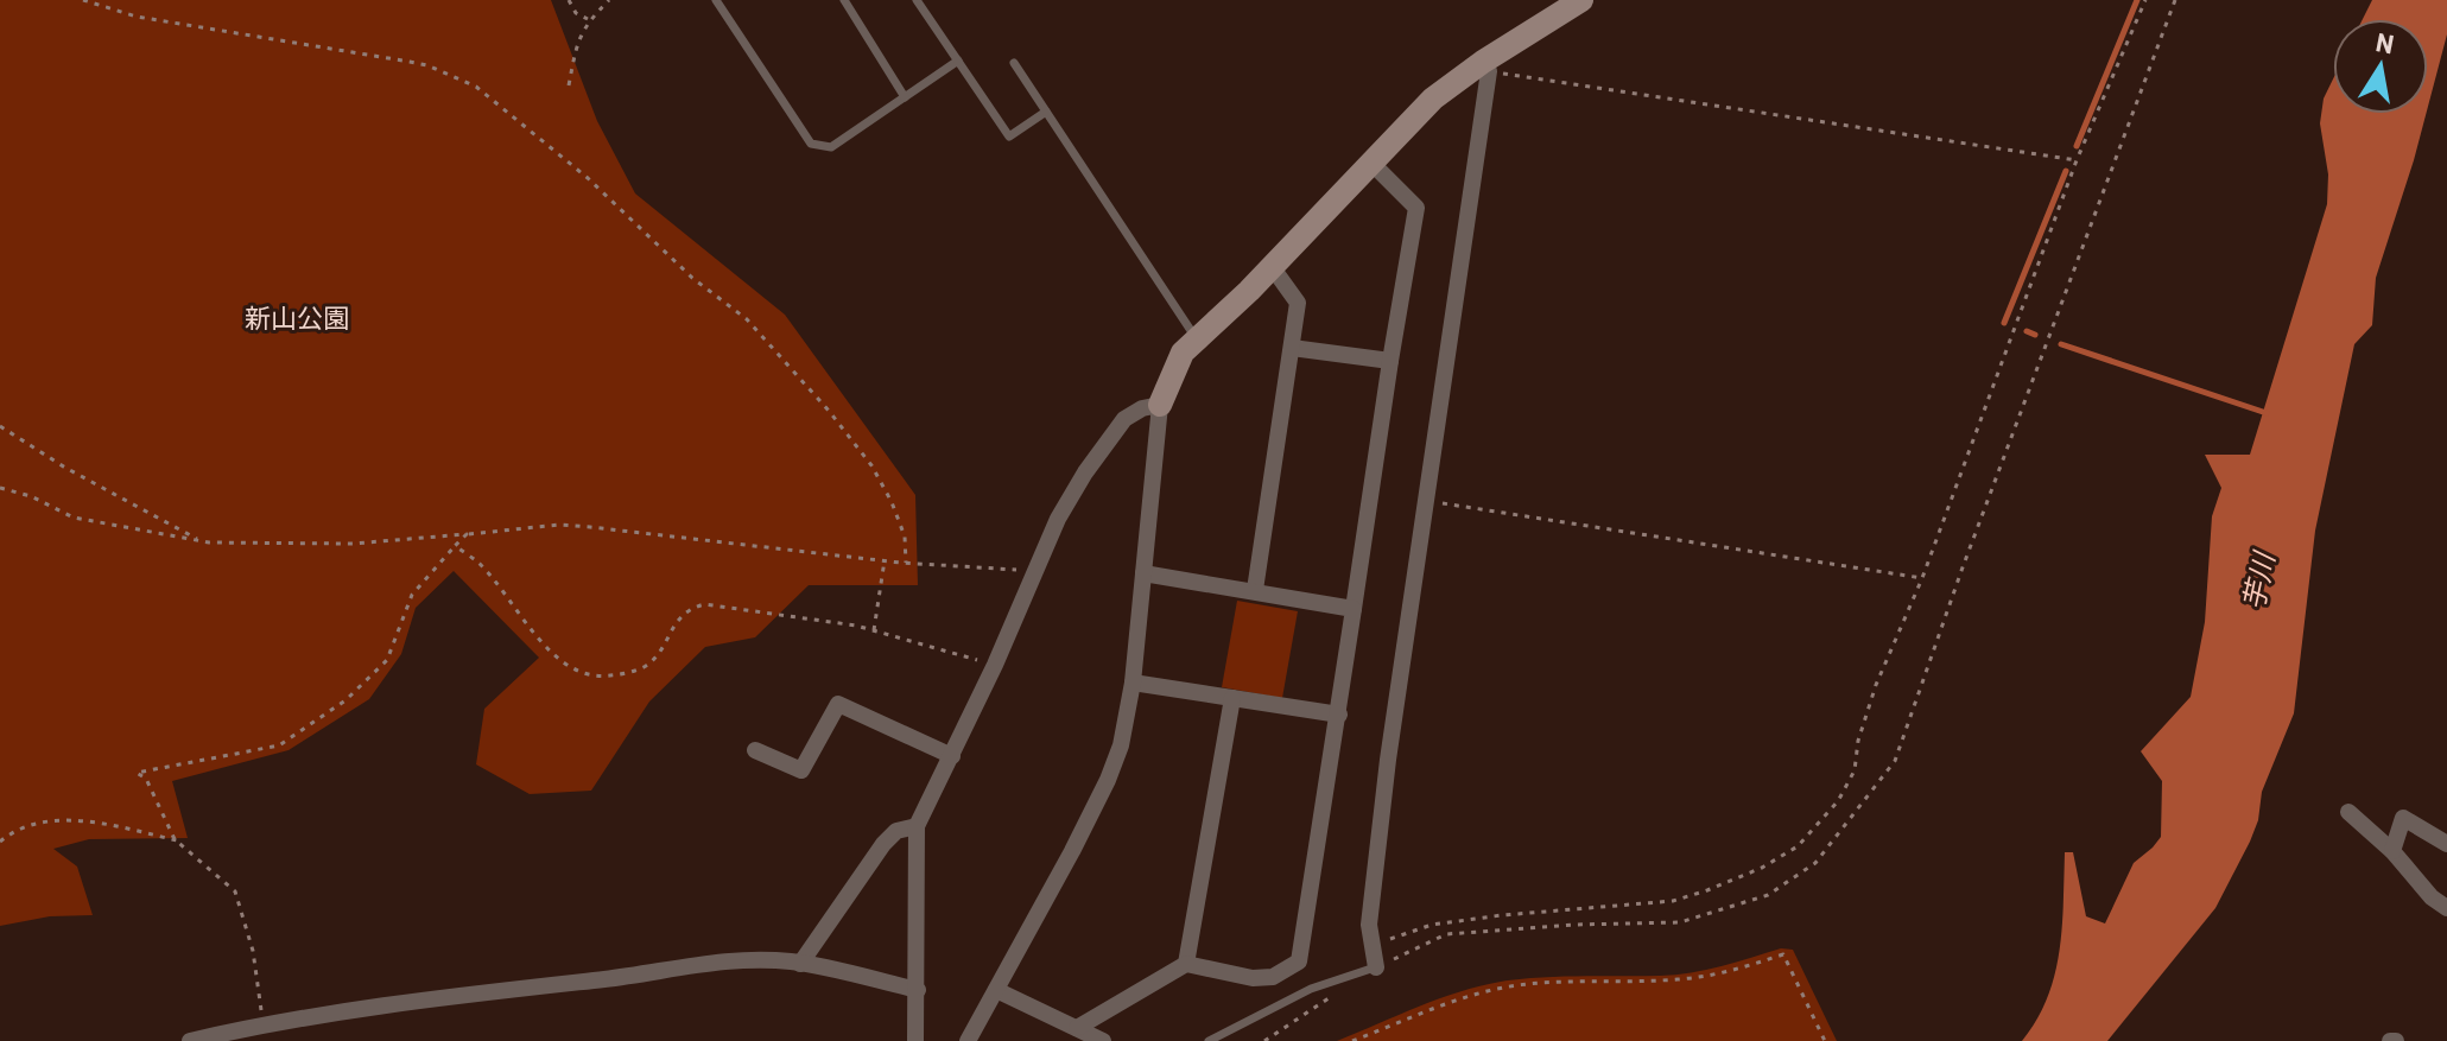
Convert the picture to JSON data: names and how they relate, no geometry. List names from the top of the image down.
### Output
{
  "water": ["芋川"],
  "parks": ["新山公園"],
  "north": "top"
}
